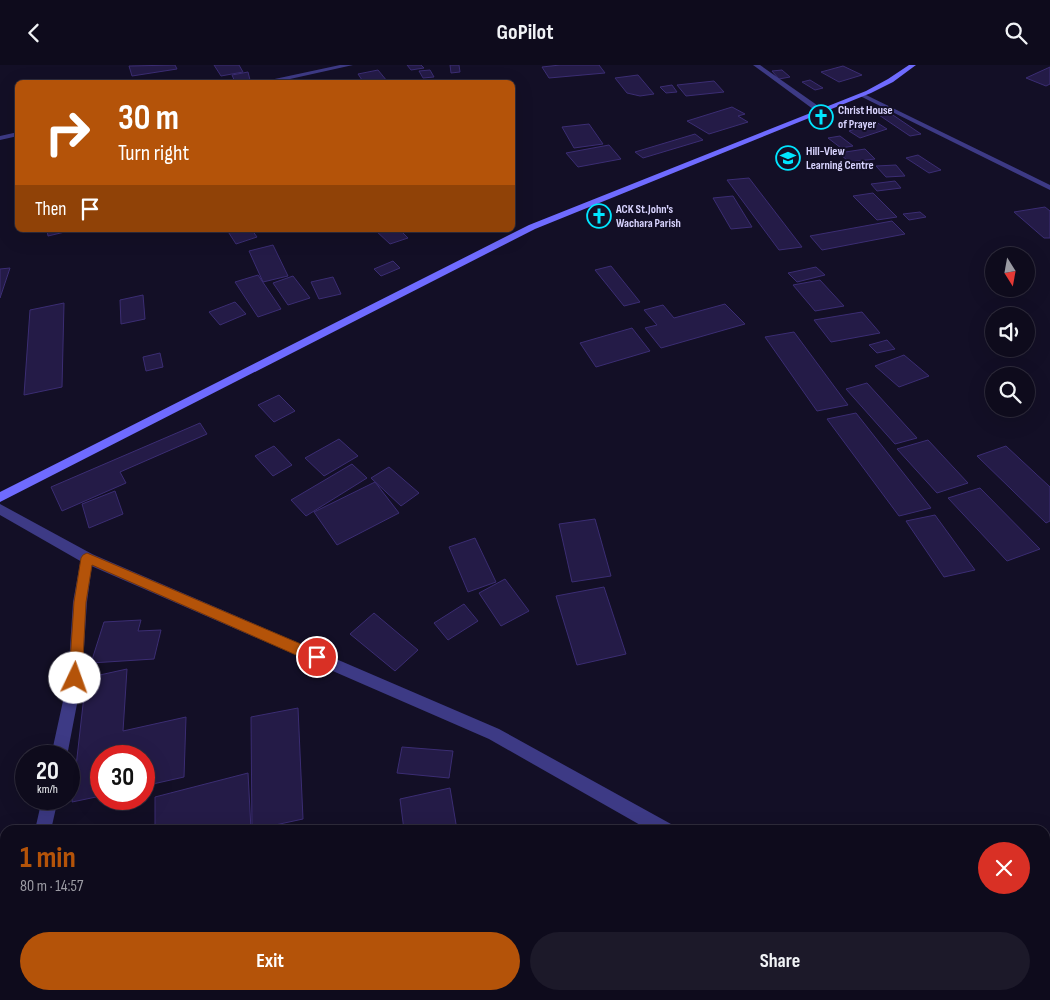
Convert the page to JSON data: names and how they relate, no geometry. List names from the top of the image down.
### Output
{
  "places": {
    "church": ["Christ House of Prayer", "ACK St.John's Wachara Parish"],
    "school or university": ["Hill-View Learning Centre"]
  },
  "north": "bottom",
  "page": {
    "header": "GoPilot",
    "turn": ["30 m", "Turn right"],
    "then": "Then",
    "speed": "20 km/h",
    "limit": "30",
    "heading": ["1 min", "80 m · 14:57"],
    "buttons": ["Exit", "Share"]
  }
}
